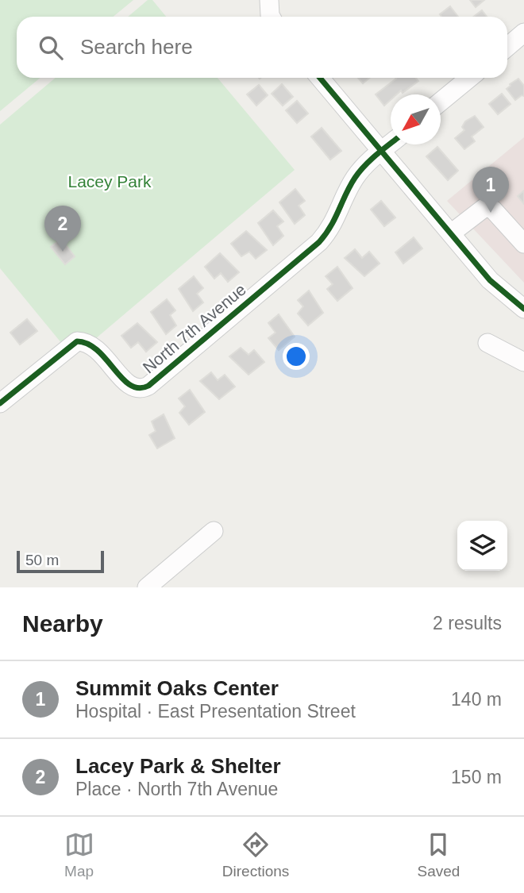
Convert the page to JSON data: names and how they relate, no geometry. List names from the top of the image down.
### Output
{
  "streets": {
    "street": ["North 7th Avenue"]
  },
  "parks": ["Lacey Park"],
  "scale_bar": "50 m",
  "north": "bottom left",
  "page": {
    "search": "Search here",
    "pins": ["1", "2"],
    "scale": "50 m",
    "heading": ["Nearby", "2 results"],
    "list": [
      {
        "mark": "1",
        "name": "Summit Oaks Center",
        "note": "Hospital · East Presentation Street",
        "value": "140 m"
      },
      {
        "mark": "2",
        "name": "Lacey Park & Shelter",
        "note": "Place · North 7th Avenue",
        "value": "150 m"
      }
    ],
    "nav": ["Map", "Directions", "Saved"]
  }
}
